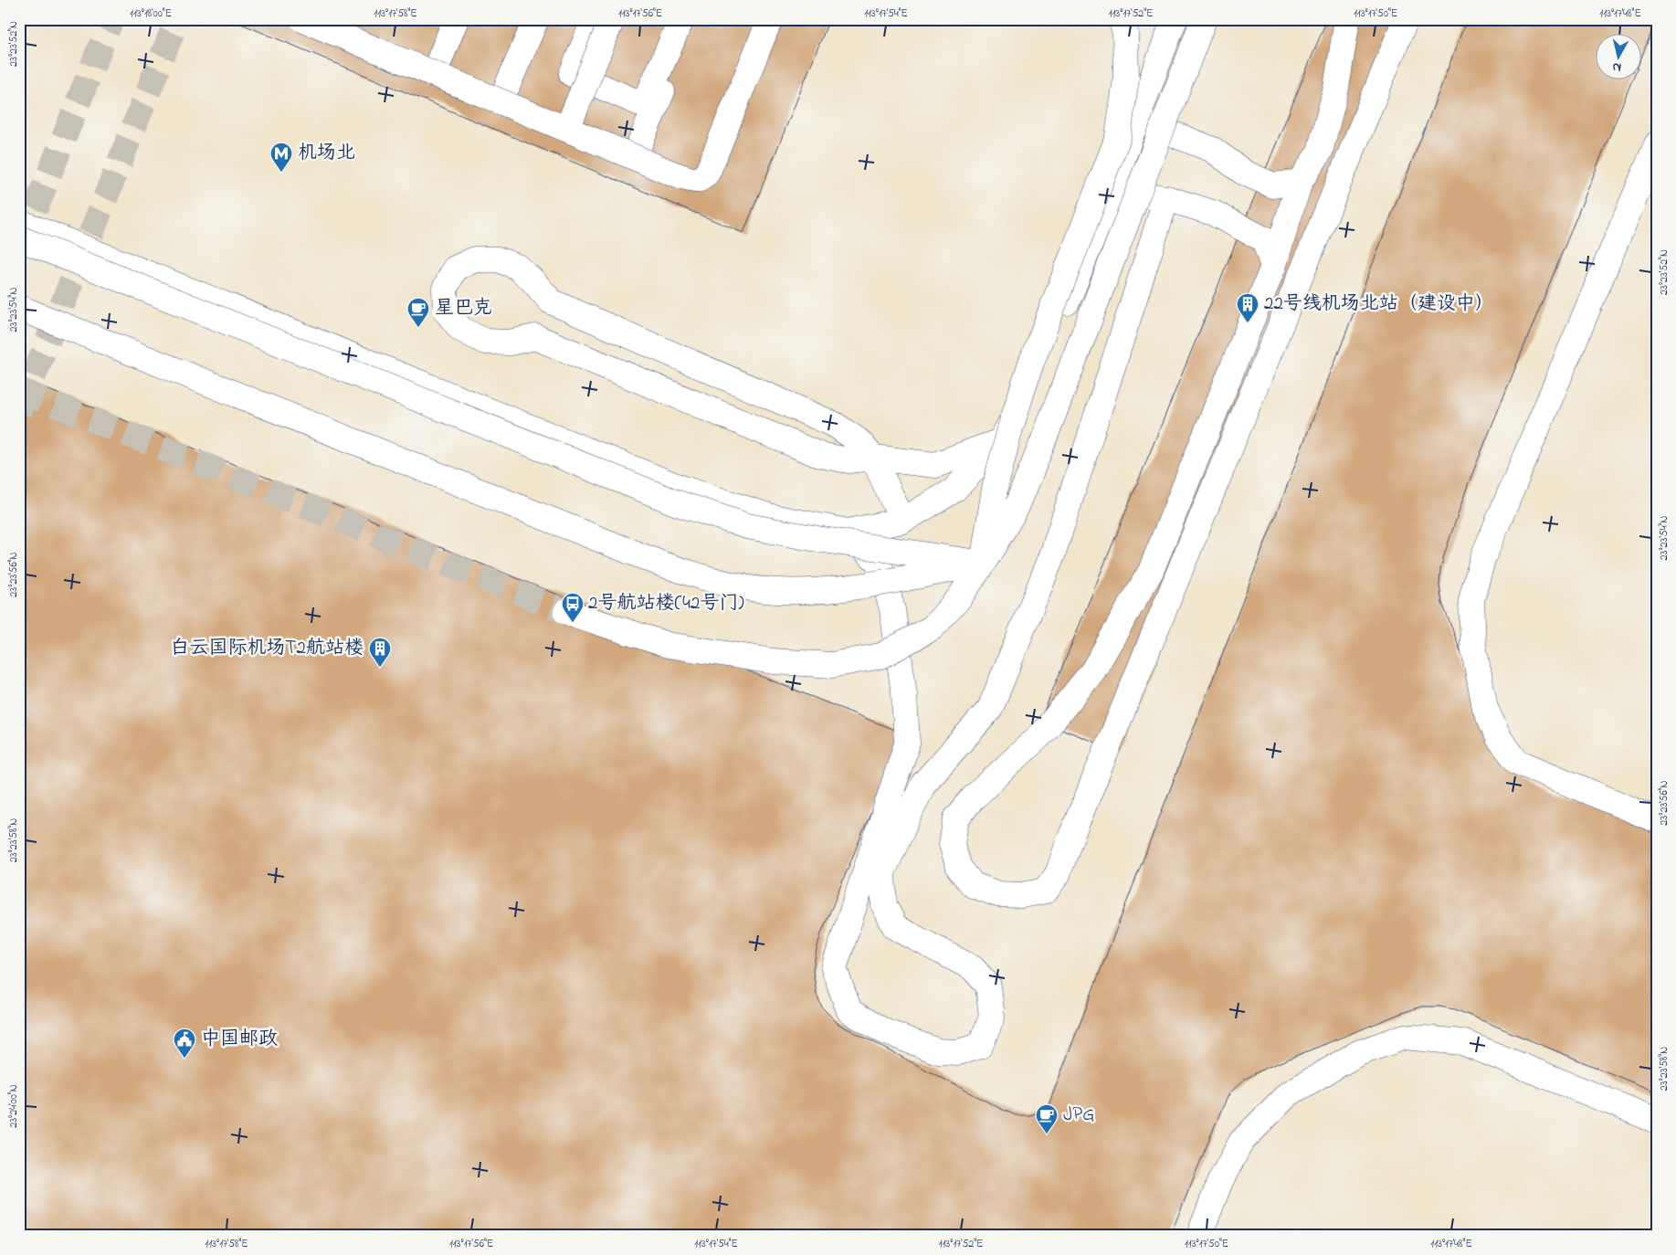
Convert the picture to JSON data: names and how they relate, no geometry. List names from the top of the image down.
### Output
{
  "places": {
    "metro station": ["机场北"],
    "building": ["22号线机场北站（建设中）", "白云国际机场T2航站楼"],
    "cafe": ["星巴克", "JPG"],
    "bus stop": ["2号航站楼(42号门)"],
    "public building": ["中国邮政"]
  },
  "north": "bottom",
  "coordinates": [
    "113°18'00\"E",
    "113°17'58\"E",
    "113°17'56\"E",
    "113°17'54\"E",
    "113°17'52\"E",
    "113°17'50\"E",
    "113°17'48\"E",
    "23°23'52\"N",
    "23°23'54\"N",
    "23°23'56\"N",
    "23°23'58\"N",
    "23°24'00\"N"
  ]
}
